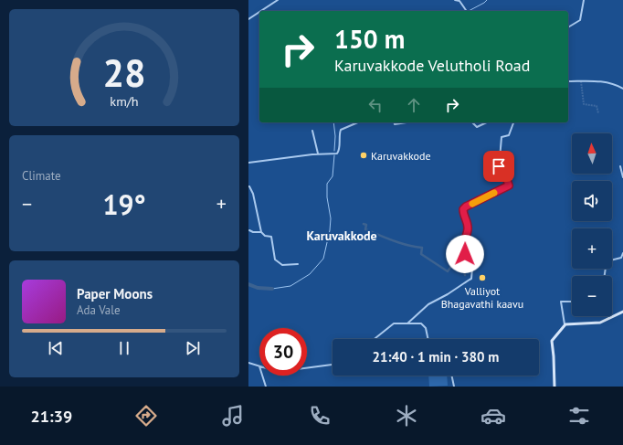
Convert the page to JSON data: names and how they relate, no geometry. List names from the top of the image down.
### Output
{
  "districts": ["Karuvakkode"],
  "places": ["Karuvakkode", "Valliyot Bhagavathi kaavu"],
  "north": "top",
  "page": {
    "turn": ["150 m", "Karuvakkode Velutholi Road"],
    "map_buttons": ["+", "−"],
    "tile": "Climate",
    "heat": ["−", "19°", "+"],
    "song": ["Paper Moons", "Ada Vale"],
    "limit": "30",
    "trip": "21:40 · 1 min · 380 m",
    "tabs": "21:39",
    "gauge": ["28", "km/h"]
  }
}
